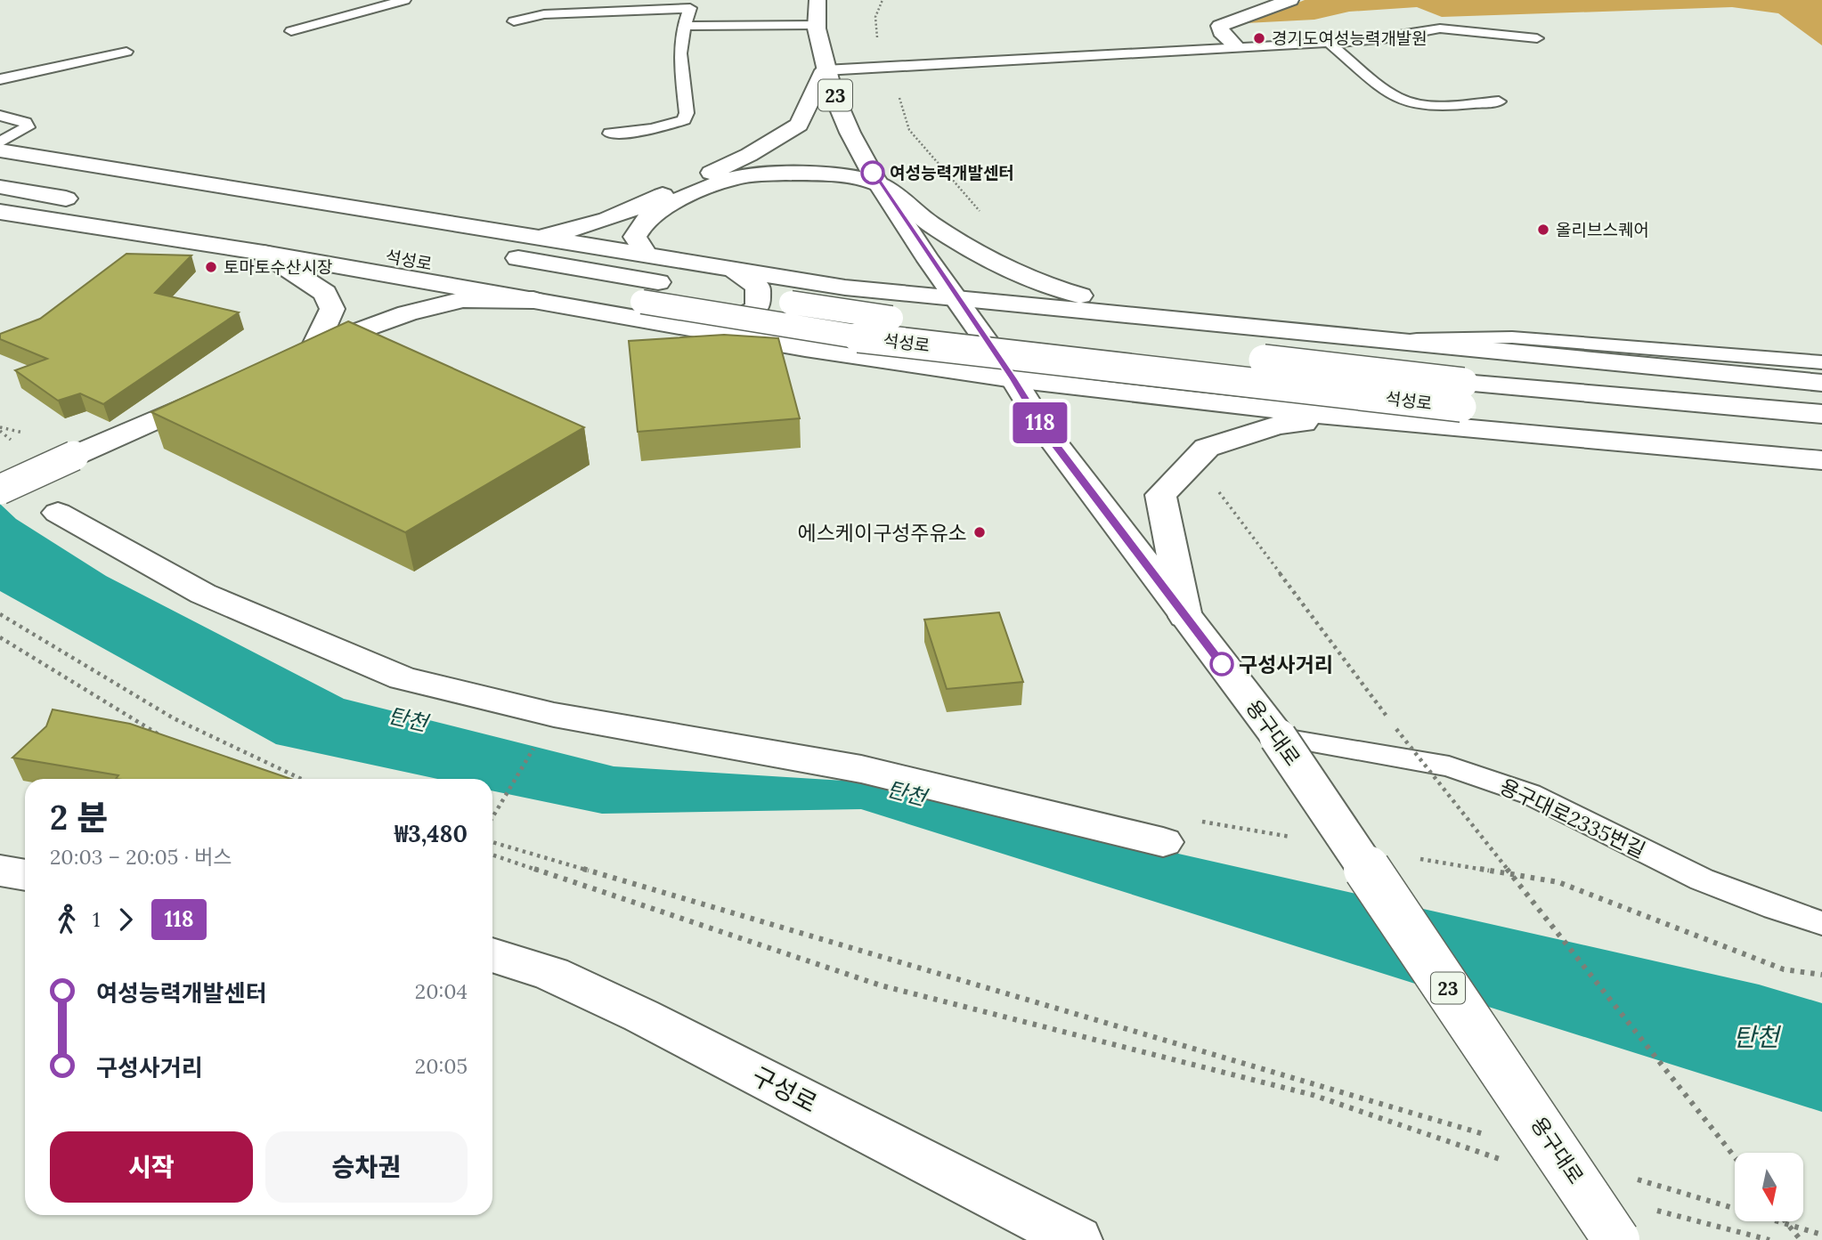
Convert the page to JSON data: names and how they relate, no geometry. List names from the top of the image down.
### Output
{
  "streets": {
    "main road": [
      "23",
      "석성로",
      "용구대로",
      "구성로"
    ],
    "lane": ["용구대로2335번길"]
  },
  "crossings": [
    ["용구대로", "용구대로2335번길"]
  ],
  "water": ["탄천"],
  "places": [
    "경기도여성능력개발원",
    "여성능력개발센터",
    "올리브스퀘어",
    "토마토수산시장",
    "에스케이구성주유소",
    "구성사거리"
  ],
  "lines": ["bus line 118"],
  "north": "bottom",
  "page": {
    "on_map": "118",
    "heading": ["2 분", "20:03 – 20:05 · 버스", "₩3,480"],
    "legs": ["1", "118"],
    "list": [
      {
        "name": "여성능력개발센터",
        "value": "20:04"
      },
      {
        "name": "구성사거리",
        "value": "20:05"
      }
    ],
    "buttons": ["시작", "승차권"]
  }
}
